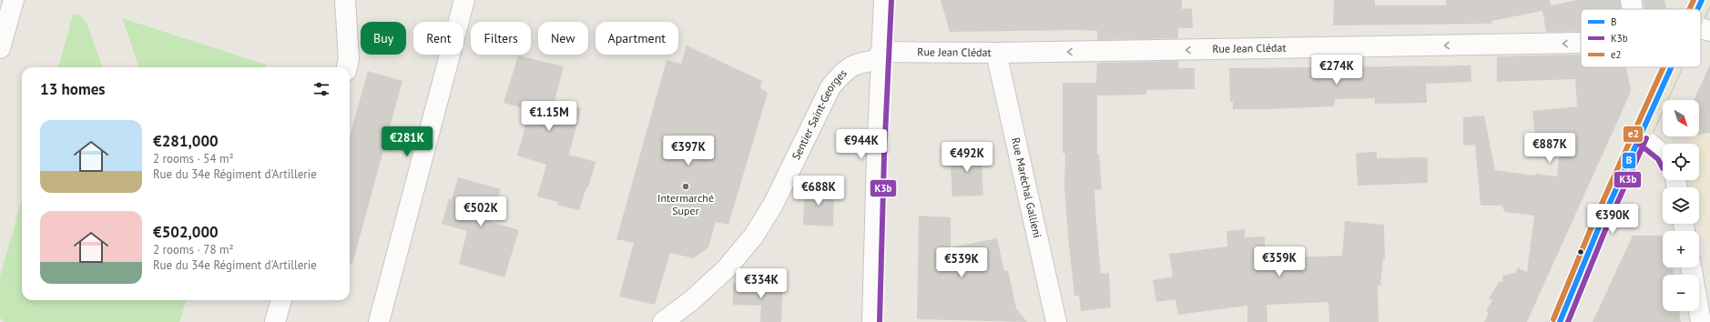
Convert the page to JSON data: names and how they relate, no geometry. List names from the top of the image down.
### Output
{
  "streets": {
    "street": ["Rue Jean Clédat", "Sentier Saint-Georges", "Rue Maréchal Gallieni"]
  },
  "crossings": [
    ["Rue Jean Clédat", "Sentier Saint-Georges"],
    ["Rue Jean Clédat", "Rue Maréchal Gallieni"]
  ],
  "one_way": ["Rue Jean Clédat"],
  "places": ["Intermarché Super"],
  "lines": ["transit line B", "transit line K3b", "transit line e2"],
  "legend": ["B", "K3b", "e2"],
  "north": "bottom right",
  "page": {
    "chip": [
      "Buy",
      "Rent",
      "Filters",
      "New",
      "Apartment"
    ],
    "price": [
      "€274K",
      "€1.15M",
      "€281K",
      "€944K",
      "€887K",
      "€397K",
      "€492K",
      "€688K",
      "€502K",
      "€390K",
      "€359K",
      "€539K",
      "€334K"
    ],
    "heading": "13 homes",
    "map_buttons": ["+", "−"],
    "list": [
      {
        "name": "€281,000",
        "note": "2 rooms · 54 m² · Rue du 34e Régiment d'Artillerie"
      },
      {
        "name": "€502,000",
        "note": "2 rooms · 78 m² · Rue du 34e Régiment d'Artillerie"
      }
    ]
  }
}
